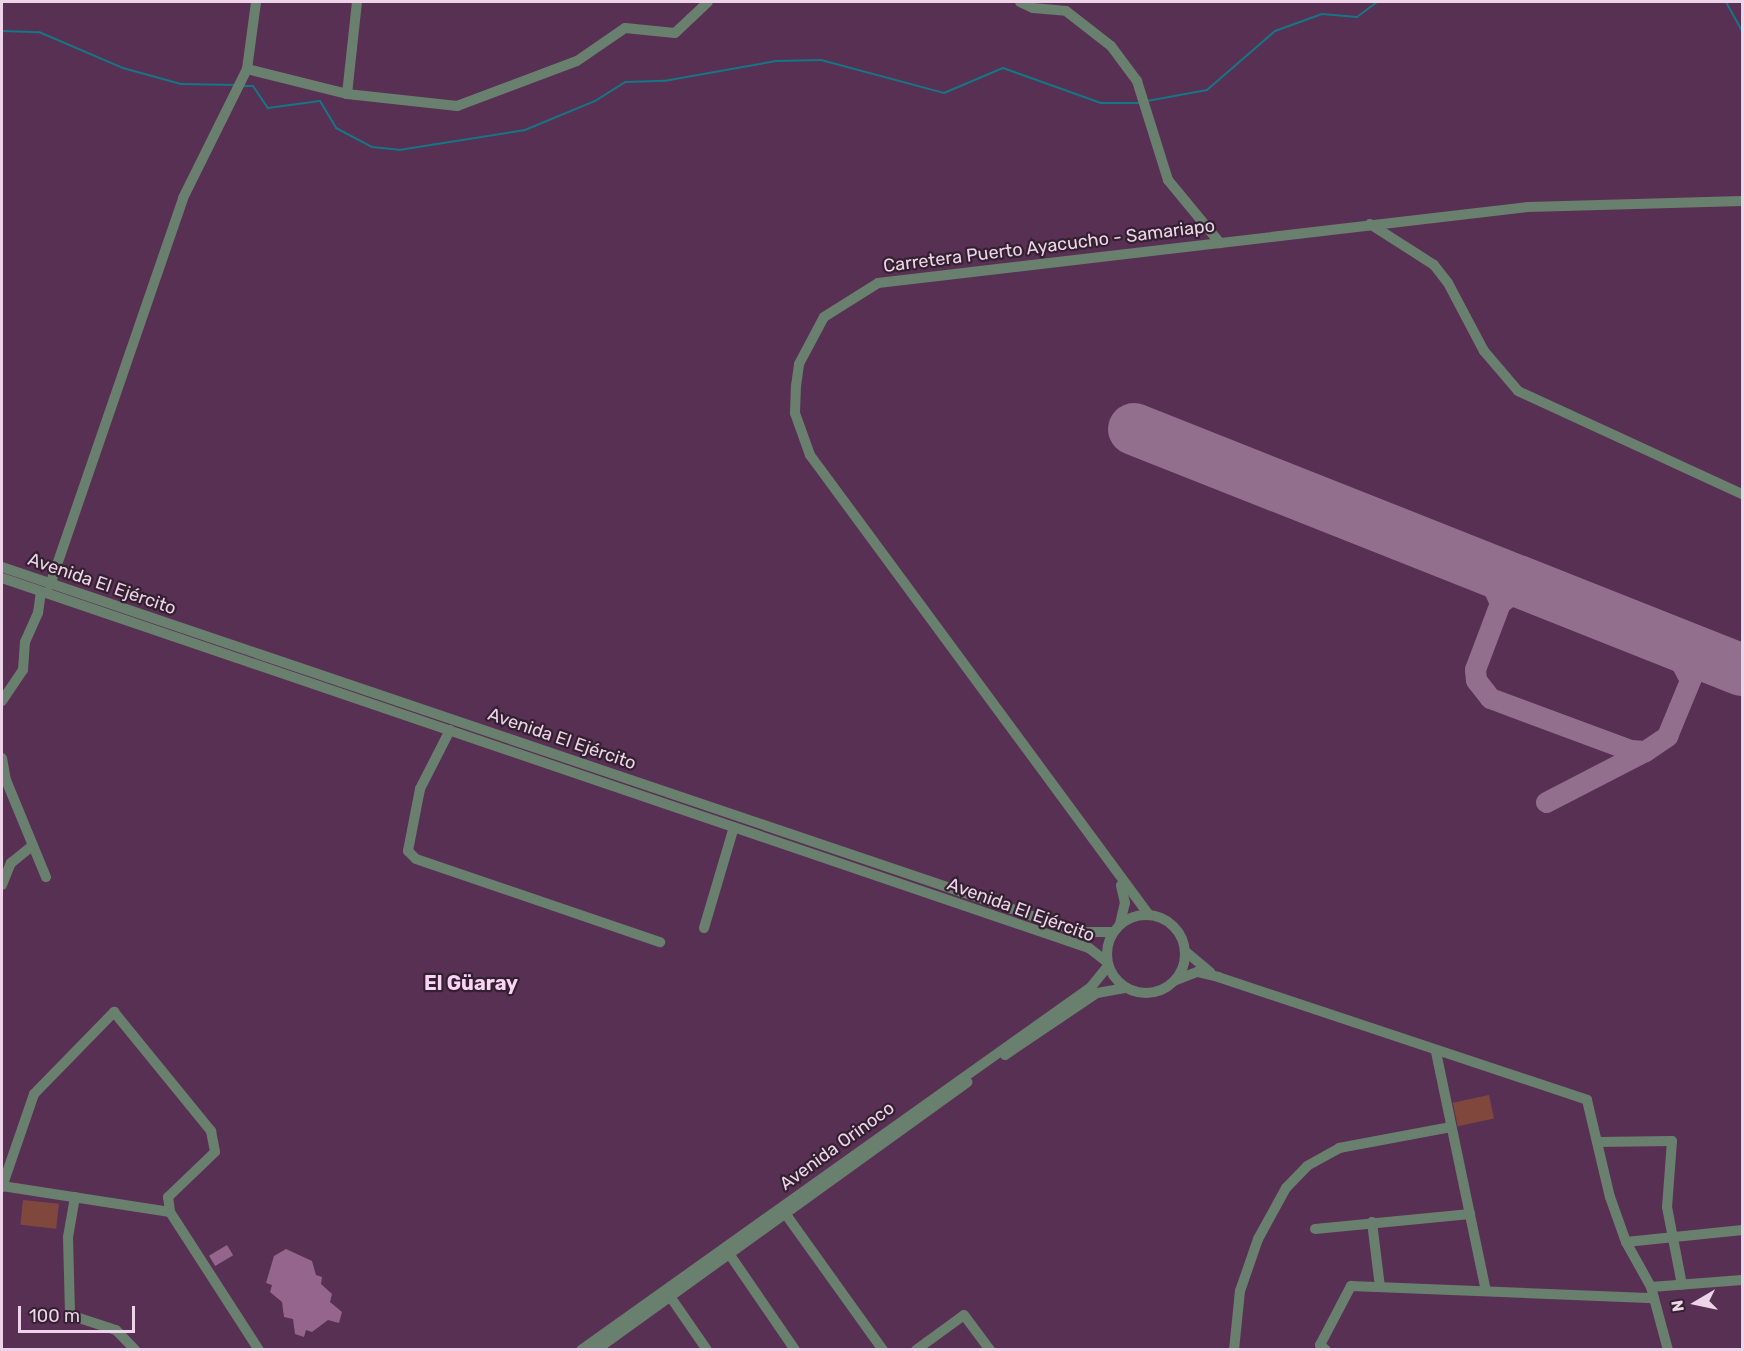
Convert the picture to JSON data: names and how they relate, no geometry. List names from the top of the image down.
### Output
{
  "streets": {
    "street": ["Carretera Puerto Ayacucho - Samariapo", "Avenida El Ejército", "Avenida Orinoco"]
  },
  "crossings": [
    ["Carretera Puerto Ayacucho - Samariapo", "Avenida El Ejército"],
    ["Carretera Puerto Ayacucho - Samariapo", "Avenida Orinoco"],
    ["Avenida El Ejército", "Avenida Orinoco"]
  ],
  "districts": ["El Güaray"],
  "scale_bar": "100 m",
  "north": "left"
}
